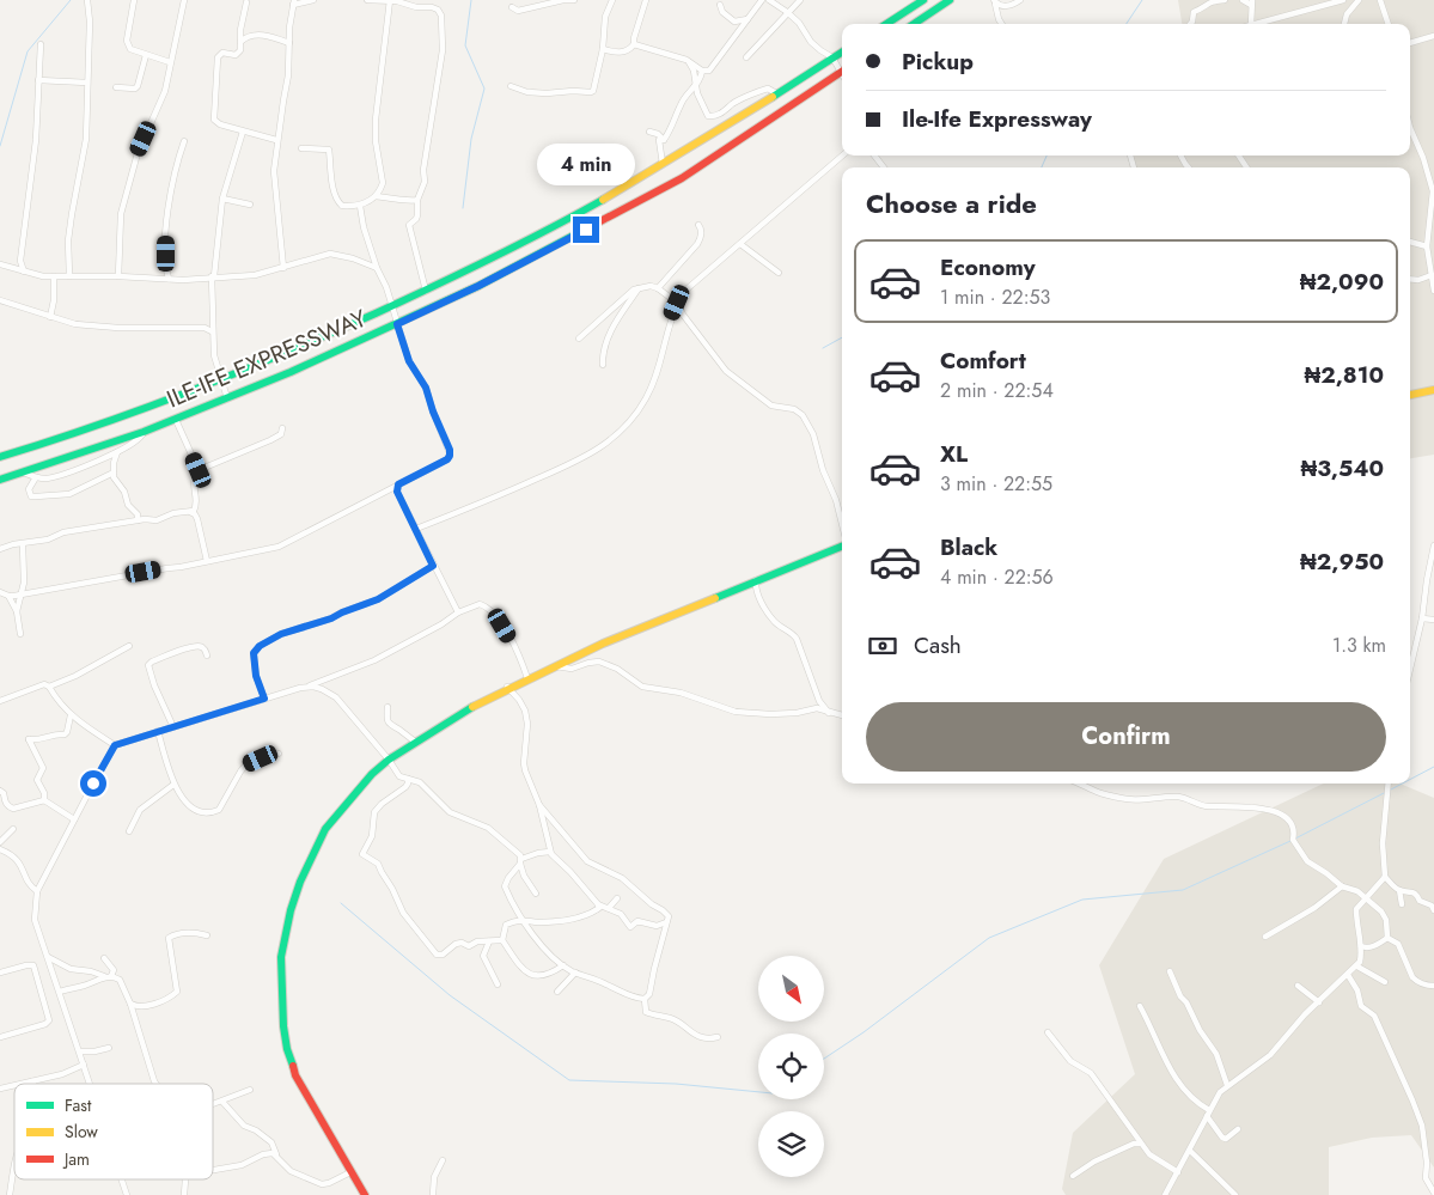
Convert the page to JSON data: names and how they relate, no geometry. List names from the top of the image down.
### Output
{
  "streets": {
    "main road": ["ILE-IFE EXPRESSWAY"]
  },
  "legend": ["Fast", "Slow", "Jam"],
  "north": "bottom right",
  "page": {
    "banner": ["Pickup", "Ile-Ife Expressway"],
    "bubble": "4 min",
    "heading": "Choose a ride",
    "list": [
      {
        "name": "Economy",
        "note": "1 min · 22:53",
        "value": "₦2,090"
      },
      {
        "name": "Comfort",
        "note": "2 min · 22:54",
        "value": "₦2,810"
      },
      {
        "name": "XL",
        "note": "3 min · 22:55",
        "value": "₦3,540"
      },
      {
        "name": "Black",
        "note": "4 min · 22:56",
        "value": "₦2,950"
      }
    ],
    "pay": ["Cash", "1.3 km"],
    "buttons": "Confirm"
  }
}
